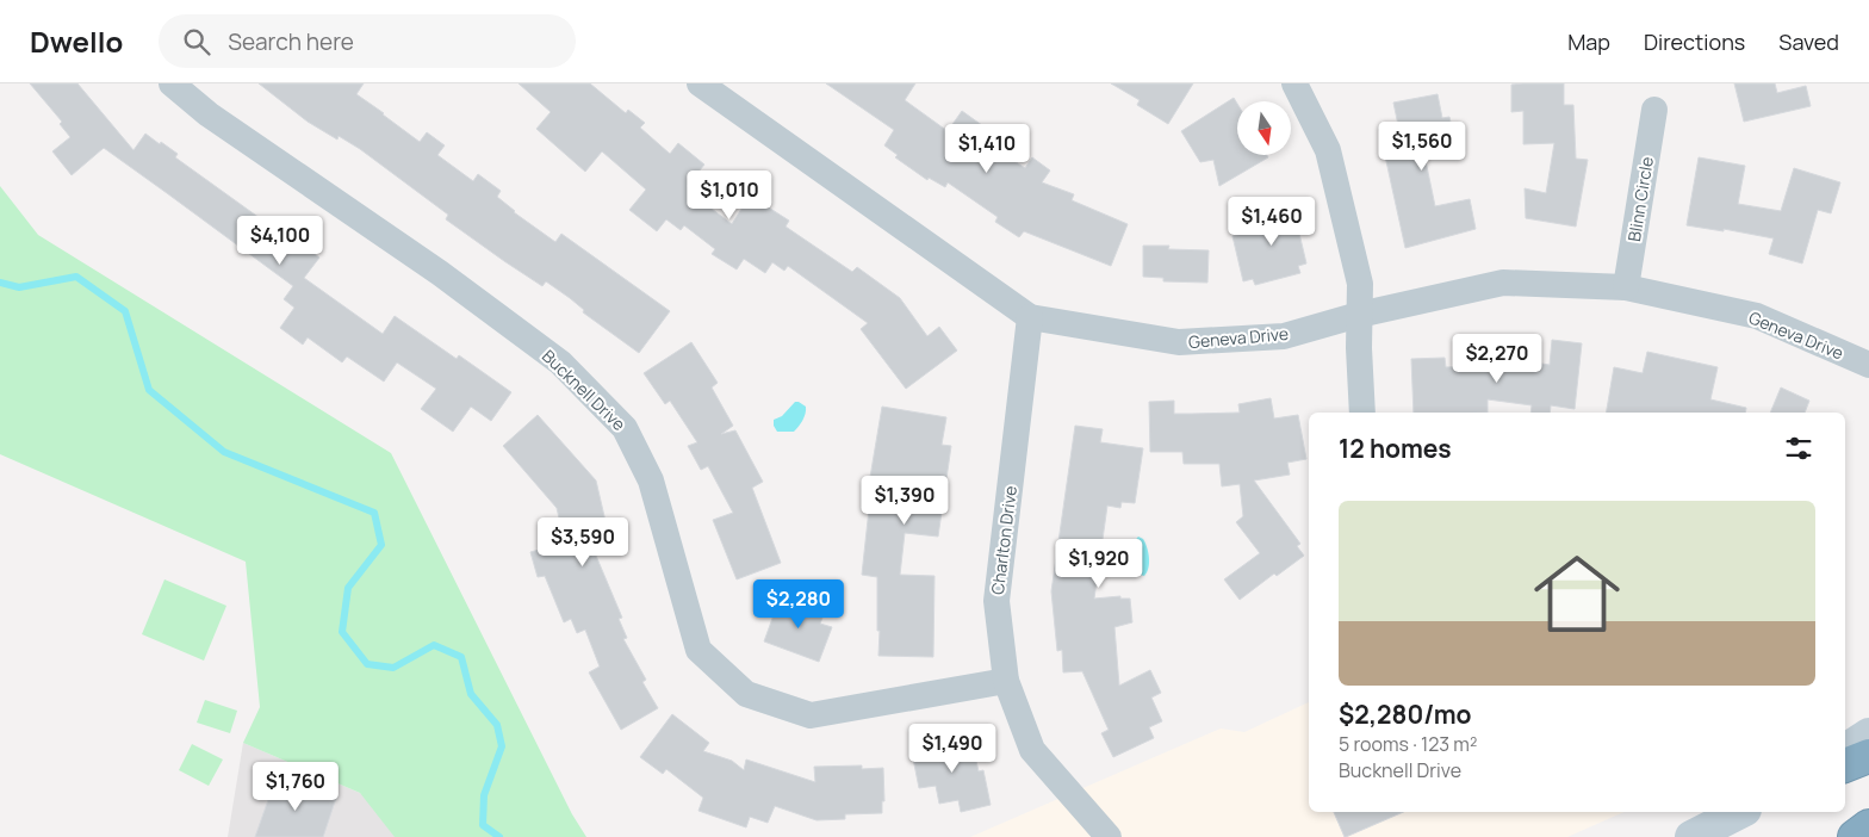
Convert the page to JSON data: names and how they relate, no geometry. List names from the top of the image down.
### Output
{
  "streets": {
    "street": [
      "Blinn Circle",
      "Geneva Drive",
      "Bucknell Drive",
      "Charlton Drive"
    ]
  },
  "crossings": [
    ["Blinn Circle", "Geneva Drive"],
    ["Geneva Drive", "Charlton Drive"],
    ["Bucknell Drive", "Charlton Drive"]
  ],
  "north": "bottom",
  "page": {
    "header": "Dwello",
    "search": "Search here",
    "nav": ["Map", "Directions", "Saved"],
    "price": [
      "$1,560",
      "$1,410",
      "$1,010",
      "$1,460",
      "$4,100",
      "$2,270",
      "$1,390",
      "$3,590",
      "$1,920",
      "$2,280",
      "$1,490",
      "$1,760"
    ],
    "heading": "12 homes",
    "list": [
      {
        "name": "$2,280/mo",
        "note": "5 rooms · 123 m² · Bucknell Drive"
      }
    ]
  }
}
